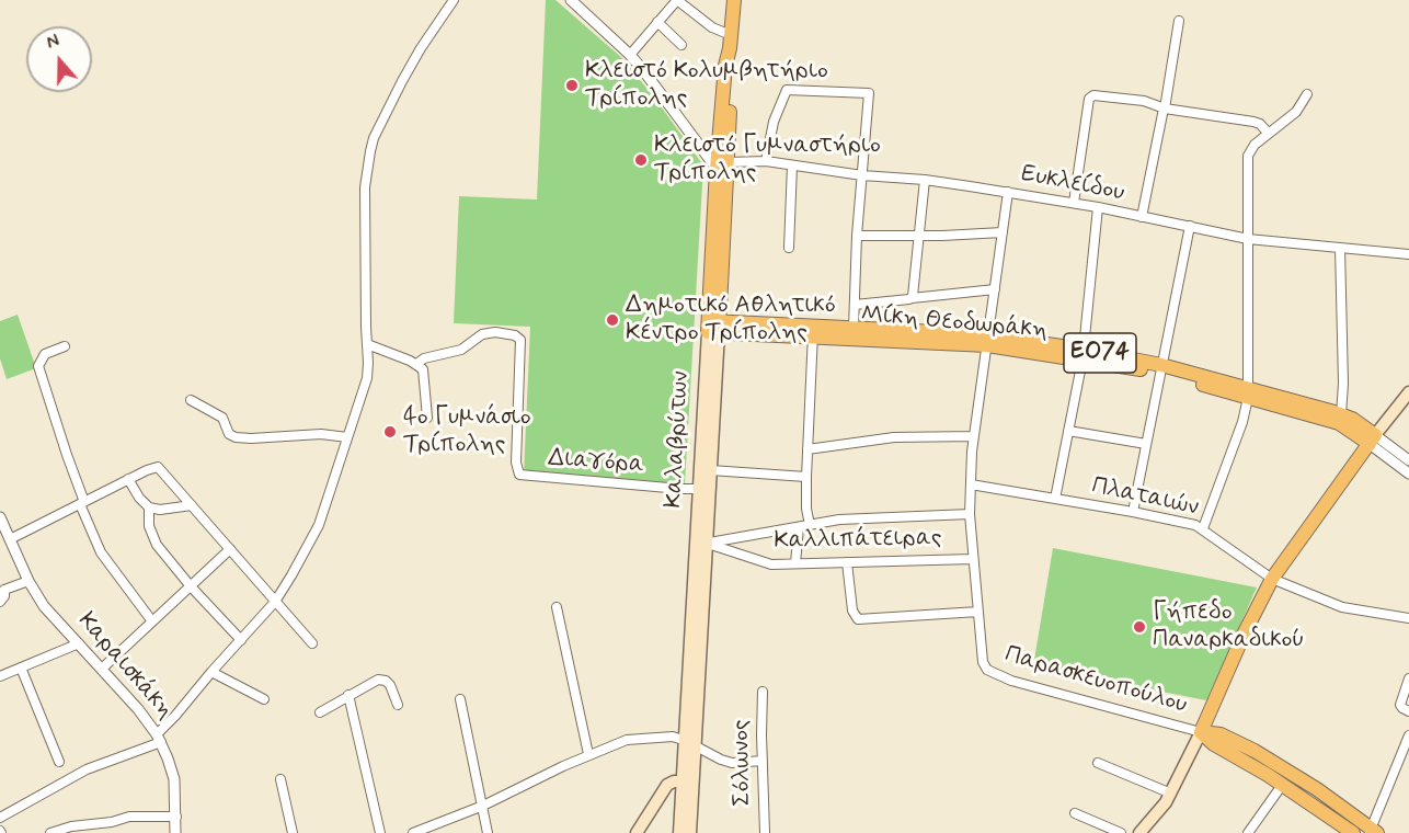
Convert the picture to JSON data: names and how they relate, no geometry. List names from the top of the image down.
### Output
{
  "streets": {
    "main road": ["Μίκη Θεοδωράκη", "ΕΟ74", "Καλαβρύτων"],
    "street": [
      "Ευκλείδου",
      "Διαγόρα",
      "Πλαταιών",
      "Καλλιπάτειρας",
      "Καραισκάκη",
      "Παρασκευοπούλου",
      "Σόλωνος"
    ]
  },
  "crossings": [
    ["Ευκλείδου", "Καλαβρύτων"],
    ["Ευκλείδου", "Παρασκευοπούλου"],
    ["Μίκη Θεοδωράκη", "Καλαβρύτων"],
    ["Μίκη Θεοδωράκη", "Παρασκευοπούλου"],
    ["Καλαβρύτων", "Διαγόρα"],
    ["Καλαβρύτων", "Καλλιπάτειρας"],
    ["Πλαταιών", "Παρασκευοπούλου"],
    ["Καλλιπάτειρας", "Παρασκευοπούλου"]
  ],
  "places": [
    "Κλειστό Κολυμβητήριο Τρίπολης",
    "Κλειστό Γυμναστήριο Τρίπολης",
    "Δημοτικό Αθλητικό Κέντρο Τρίπολης",
    "4ο Γυμνάσιο Τρίπολης",
    "Γήπεδο Παναρκαδικού"
  ],
  "north": "top"
}
